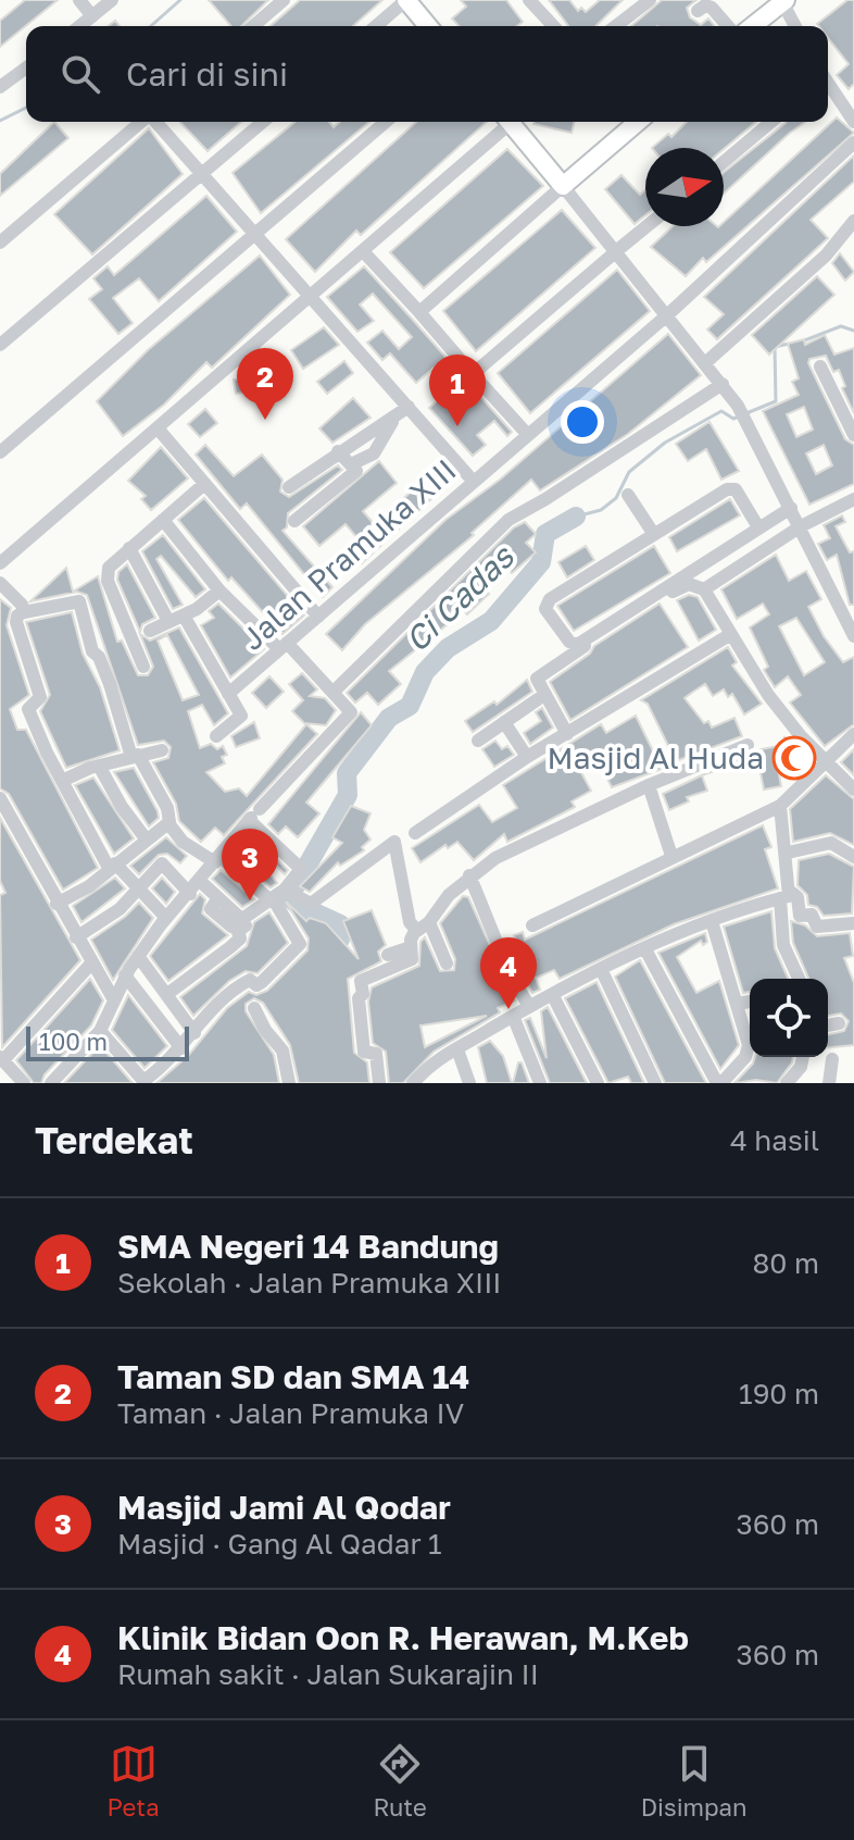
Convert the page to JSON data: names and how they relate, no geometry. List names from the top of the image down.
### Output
{
  "streets": {
    "street": ["Jalan Pramuka XIII"]
  },
  "water": ["Ci Cadas"],
  "places": {
    "mosque": ["Masjid Al Huda"]
  },
  "scale_bar": "100 m",
  "north": "right",
  "page": {
    "search": "Cari di sini",
    "pins": [
      "2",
      "1",
      "3",
      "4"
    ],
    "scale": "100 m",
    "heading": ["Terdekat", "4 hasil"],
    "list": [
      {
        "mark": "1",
        "name": "SMA Negeri 14 Bandung",
        "note": "Sekolah · Jalan Pramuka XIII",
        "value": "80 m"
      },
      {
        "mark": "2",
        "name": "Taman SD dan SMA 14",
        "note": "Taman · Jalan Pramuka IV",
        "value": "190 m"
      },
      {
        "mark": "3",
        "name": "Masjid Jami Al Qodar",
        "note": "Masjid · Gang Al Qadar 1",
        "value": "360 m"
      },
      {
        "mark": "4",
        "name": "Klinik Bidan Oon R. Herawan, M.Keb",
        "note": "Rumah sakit · Jalan Sukarajin II",
        "value": "360 m"
      }
    ],
    "nav": ["Peta", "Rute", "Disimpan"]
  }
}
